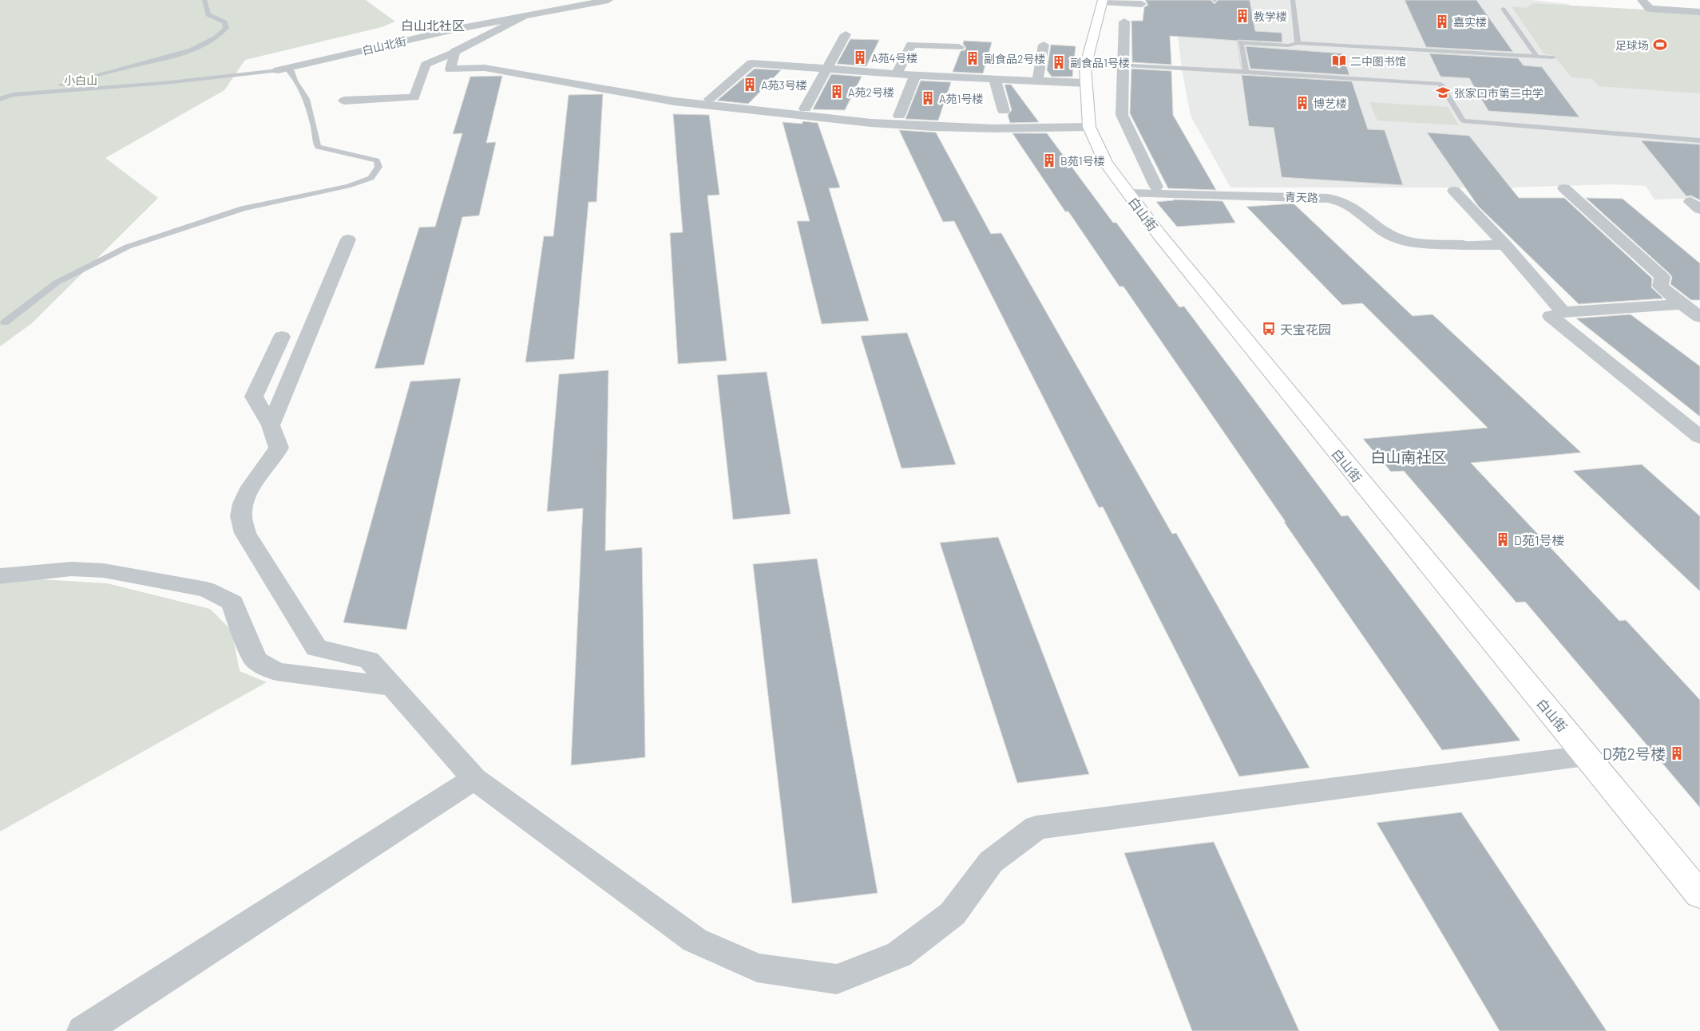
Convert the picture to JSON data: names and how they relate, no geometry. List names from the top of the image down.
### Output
{
  "streets": {
    "main road": ["白山街"],
    "street": ["白山北街", "青天路"]
  },
  "crossings": [
    ["青天路", "白山街"]
  ],
  "districts": ["白山北社区", "白山南社区"],
  "parks": ["小白山"],
  "places": {
    "building": [
      "教学楼",
      "嘉实楼",
      "A苑4号楼",
      "副食品2号楼",
      "副食品1号楼",
      "A苑3号楼",
      "A苑2号楼",
      "A苑1号楼",
      "博艺楼",
      "B苑1号楼",
      "D苑1号楼",
      "D苑2号楼"
    ],
    "sports": ["足球场"],
    "library": ["二中图书馆"],
    "school or university": ["张家口市第二中学"],
    "bus stop": ["天宝花园"]
  }
}
